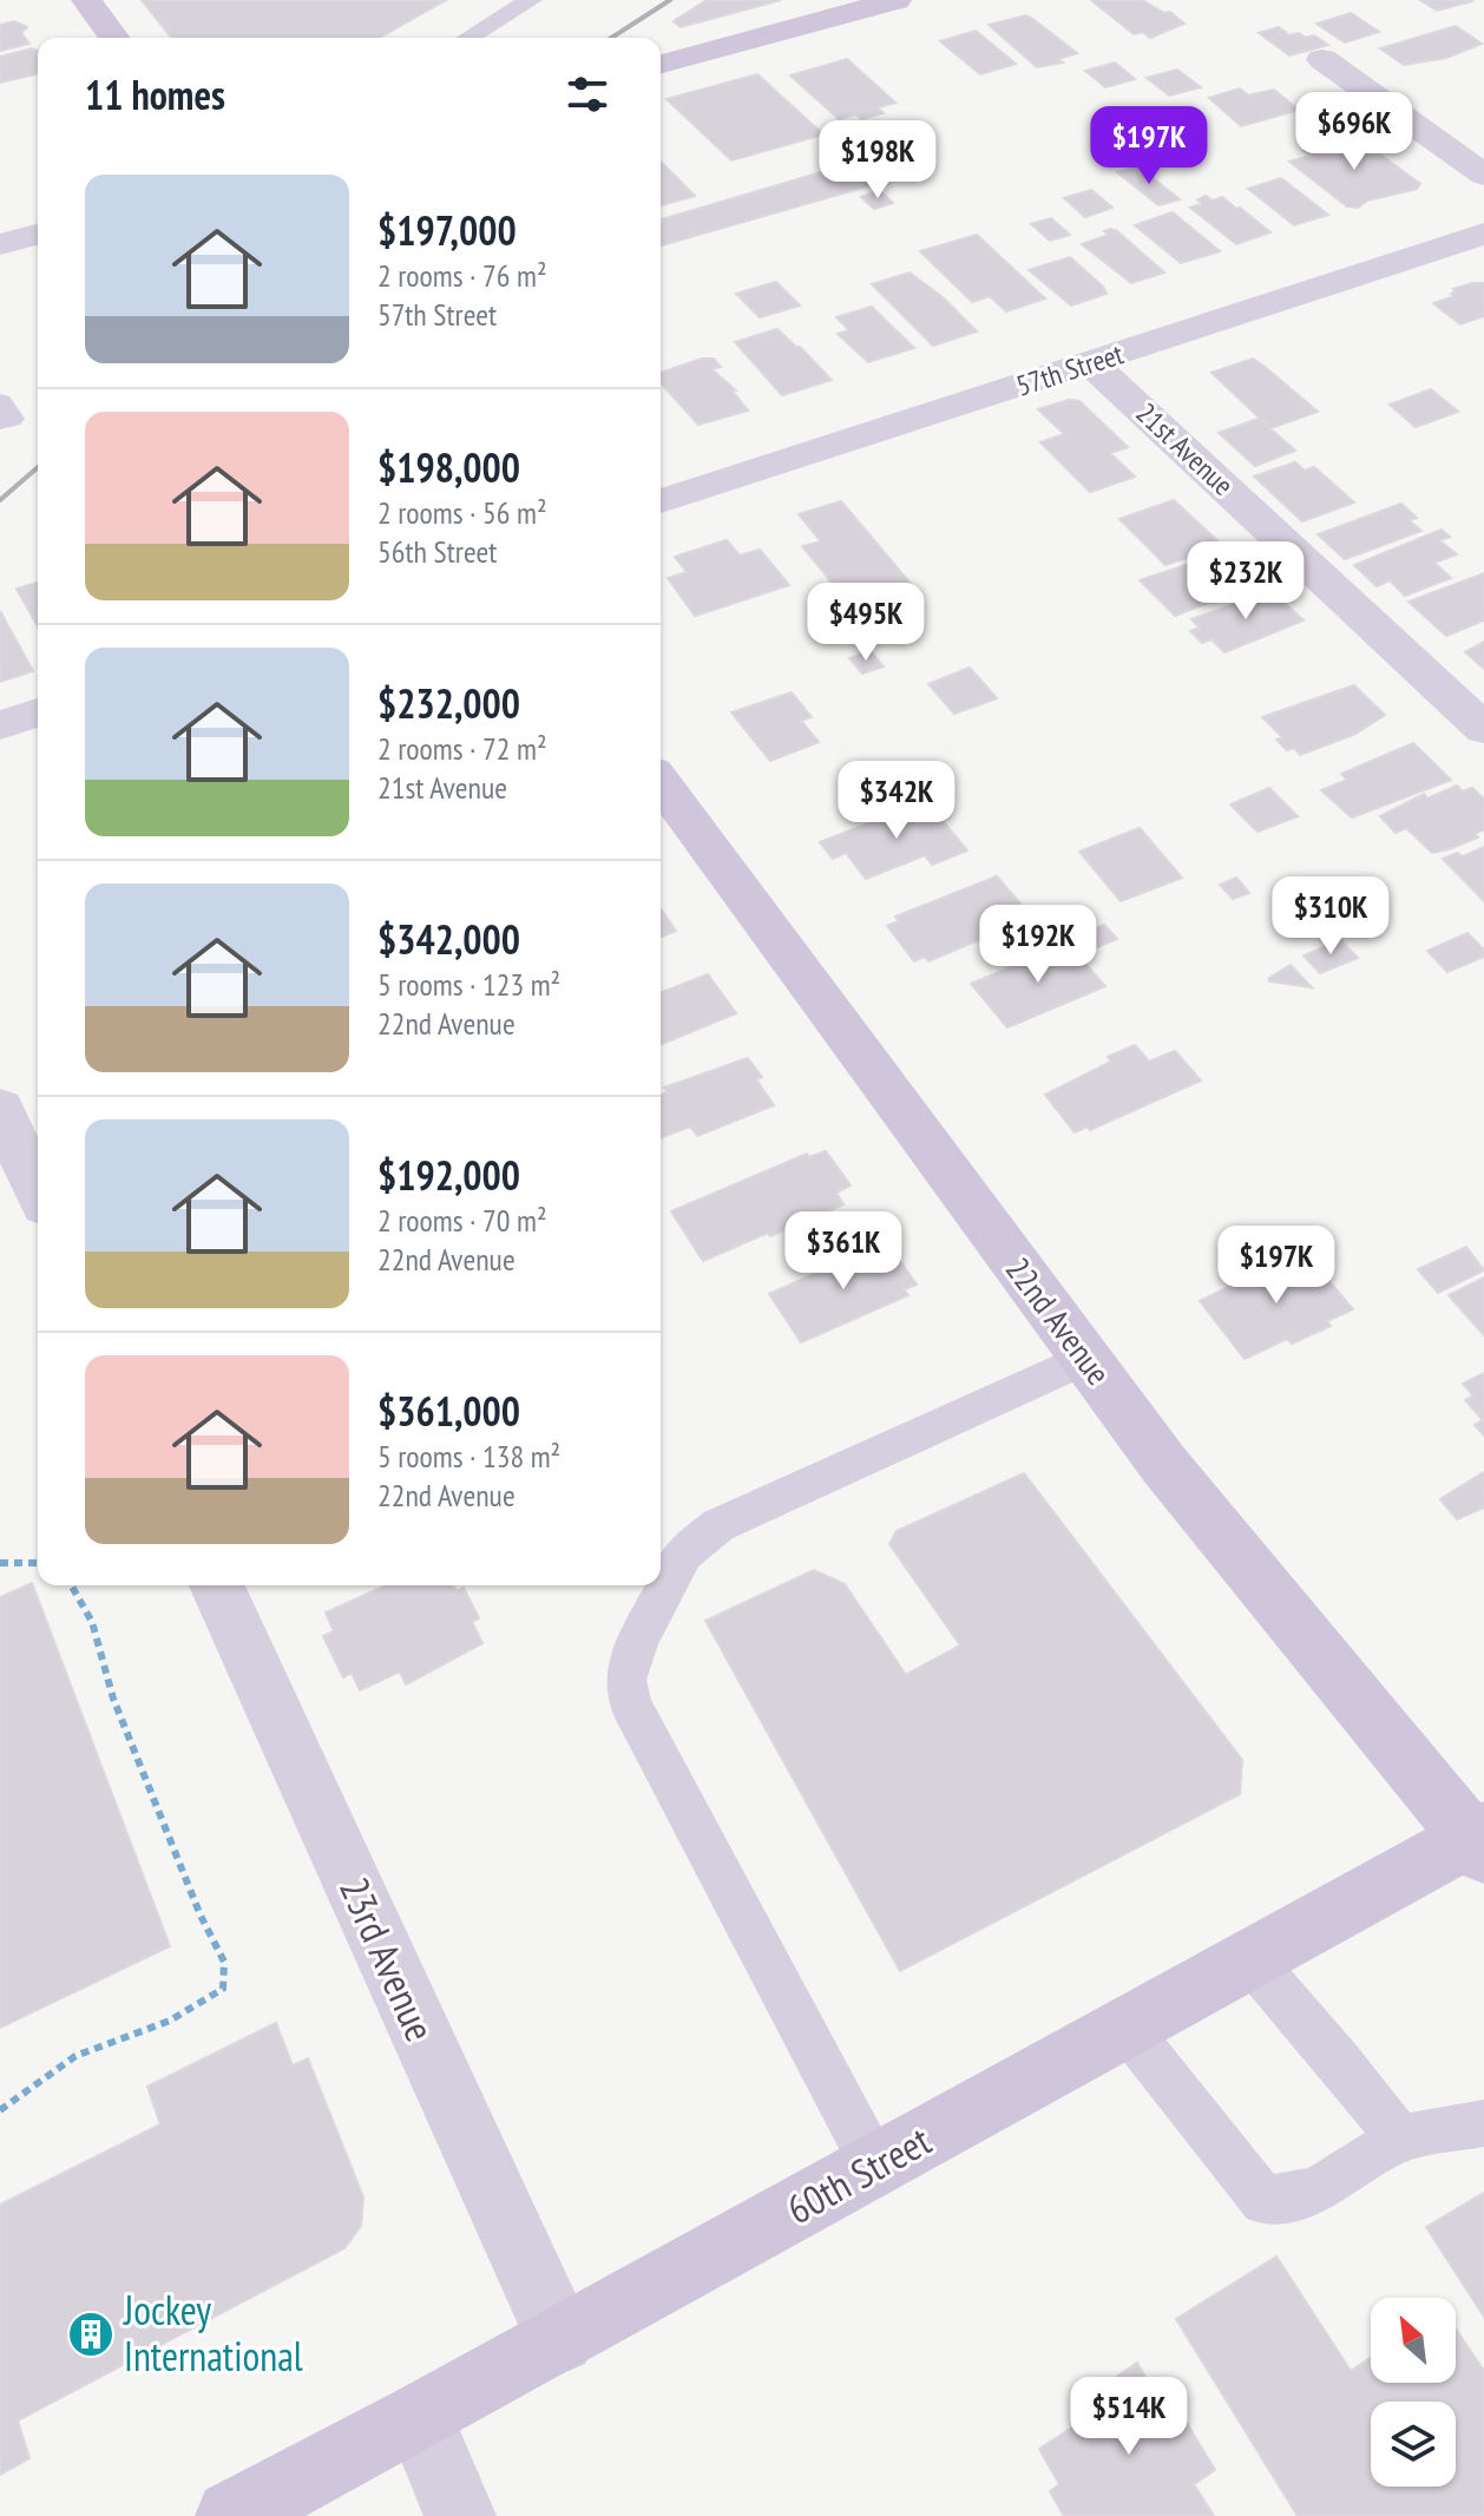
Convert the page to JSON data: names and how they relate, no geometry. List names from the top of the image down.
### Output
{
  "streets": {
    "street": [
      "57th Street",
      "21st Avenue",
      "22nd Avenue",
      "23rd Avenue",
      "60th Street"
    ]
  },
  "crossings": [
    ["57th Street", "21st Avenue"],
    ["22nd Avenue", "60th Street"],
    ["23rd Avenue", "60th Street"]
  ],
  "places": {
    "building": ["Jockey International"]
  },
  "north": "top left",
  "page": {
    "heading": "11 homes",
    "price": [
      "$696K",
      "$197K",
      "$198K",
      "$232K",
      "$495K",
      "$342K",
      "$310K",
      "$192K",
      "$361K",
      "$197K",
      "$514K"
    ],
    "list": [
      {
        "name": "$197,000",
        "note": "2 rooms · 76 m² · 57th Street"
      },
      {
        "name": "$198,000",
        "note": "2 rooms · 56 m² · 56th Street"
      },
      {
        "name": "$232,000",
        "note": "2 rooms · 72 m² · 21st Avenue"
      },
      {
        "name": "$342,000",
        "note": "5 rooms · 123 m² · 22nd Avenue"
      },
      {
        "name": "$192,000",
        "note": "2 rooms · 70 m² · 22nd Avenue"
      },
      {
        "name": "$361,000",
        "note": "5 rooms · 138 m² · 22nd Avenue"
      }
    ]
  }
}
